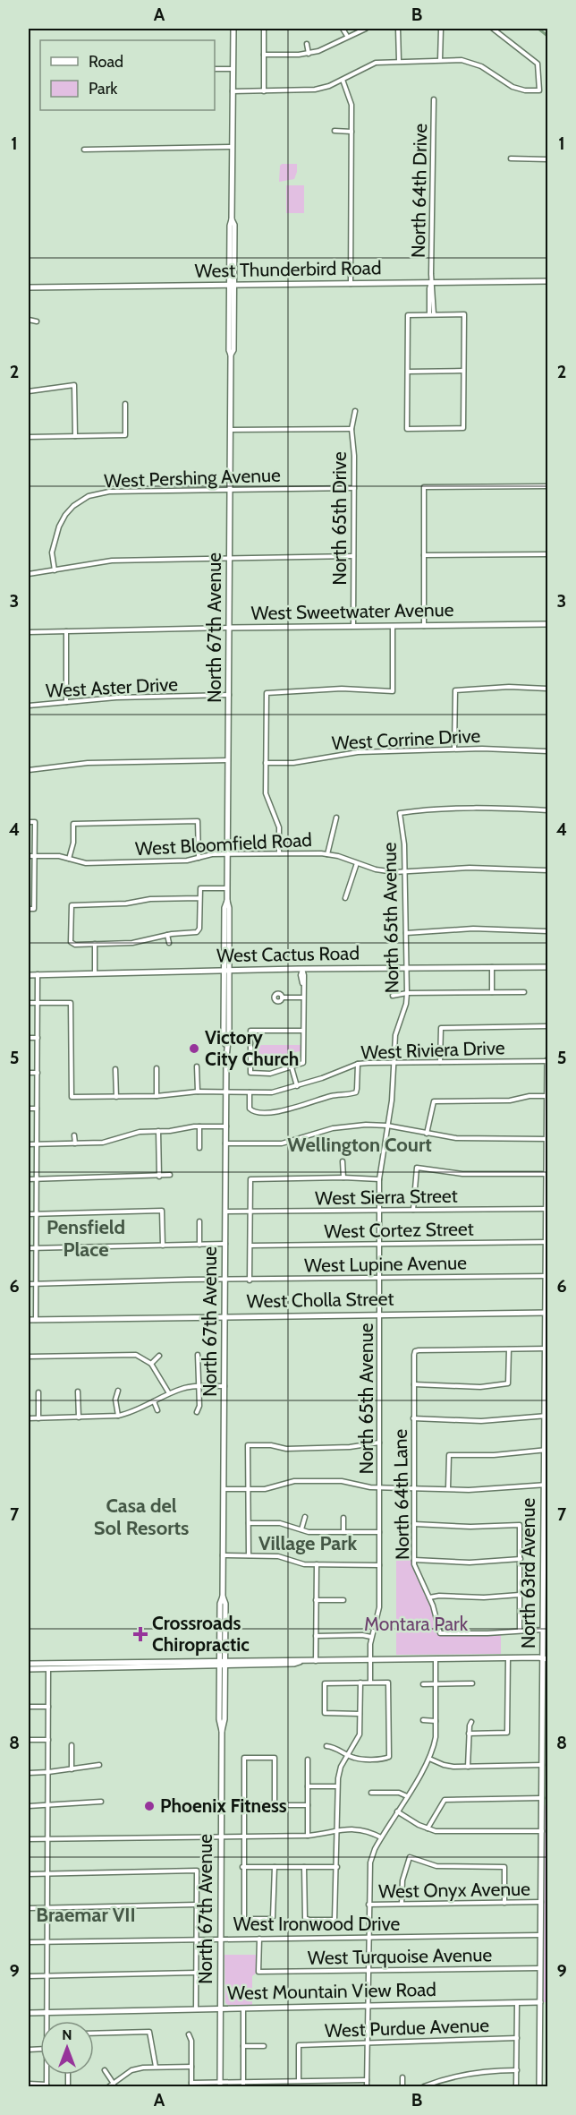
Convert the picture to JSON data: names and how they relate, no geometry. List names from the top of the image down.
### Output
{
  "streets": {
    "main road": [
      "West Thunderbird Road",
      "West Sweetwater Avenue",
      "North 67th Avenue",
      "West Cactus Road",
      "West Cholla Street",
      "North 63rd Avenue",
      "West Mountain View Road"
    ],
    "street": [
      "North 64th Drive",
      "West Pershing Avenue",
      "North 65th Drive",
      "West Aster Drive",
      "West Corrine Drive",
      "West Bloomfield Road",
      "North 65th Avenue",
      "West Riviera Drive",
      "West Sierra Street",
      "West Cortez Street",
      "West Lupine Avenue",
      "North 64th Lane",
      "West Onyx Avenue",
      "West Ironwood Drive",
      "West Turquoise Avenue",
      "West Purdue Avenue"
    ]
  },
  "crossings": [
    ["North 64th Drive", "West Thunderbird Road"],
    ["West Thunderbird Road", "North 67th Avenue"],
    ["West Pershing Avenue", "North 65th Drive"],
    ["West Pershing Avenue", "North 67th Avenue"],
    ["North 65th Drive", "West Sweetwater Avenue"],
    ["West Sweetwater Avenue", "North 67th Avenue"],
    ["North 67th Avenue", "West Aster Drive"],
    ["North 67th Avenue", "West Bloomfield Road"],
    ["North 67th Avenue", "West Cactus Road"],
    ["North 67th Avenue", "West Riviera Drive"],
    ["North 67th Avenue", "West Sierra Street"],
    ["North 67th Avenue", "West Lupine Avenue"],
    ["North 67th Avenue", "West Cholla Street"],
    ["North 67th Avenue", "West Ironwood Drive"],
    ["North 67th Avenue", "West Mountain View Road"],
    ["West Bloomfield Road", "North 65th Avenue"],
    ["North 65th Avenue", "West Cactus Road"],
    ["North 65th Avenue", "West Riviera Drive"],
    ["North 65th Avenue", "West Sierra Street"],
    ["North 65th Avenue", "West Cortez Street"],
    ["North 65th Avenue", "West Lupine Avenue"],
    ["North 65th Avenue", "West Cholla Street"],
    ["West Riviera Drive", "North 63rd Avenue"],
    ["West Sierra Street", "North 63rd Avenue"],
    ["West Cortez Street", "North 63rd Avenue"],
    ["West Lupine Avenue", "North 63rd Avenue"],
    ["West Cholla Street", "North 63rd Avenue"],
    ["North 63rd Avenue", "West Onyx Avenue"],
    ["North 63rd Avenue", "West Ironwood Drive"],
    ["North 63rd Avenue", "West Turquoise Avenue"],
    ["North 63rd Avenue", "West Mountain View Road"],
    ["West Ironwood Drive", "West Turquoise Avenue"]
  ],
  "districts": [
    "Wellington Court",
    "Pensfield Place",
    "Casa del Sol Resorts",
    "Village Park",
    "Braemar VII"
  ],
  "parks": ["Montara Park"],
  "places": {
    "other": ["Victory City Church", "Phoenix Fitness"],
    "health": ["Crossroads Chiropractic"]
  },
  "legend": ["Road", "Park"],
  "north": "top",
  "grid": {
    "columns": ["A", "B"],
    "rows": [
      "1",
      "2",
      "3",
      "4",
      "5",
      "6",
      "7",
      "8",
      "9"
    ]
  }
}
